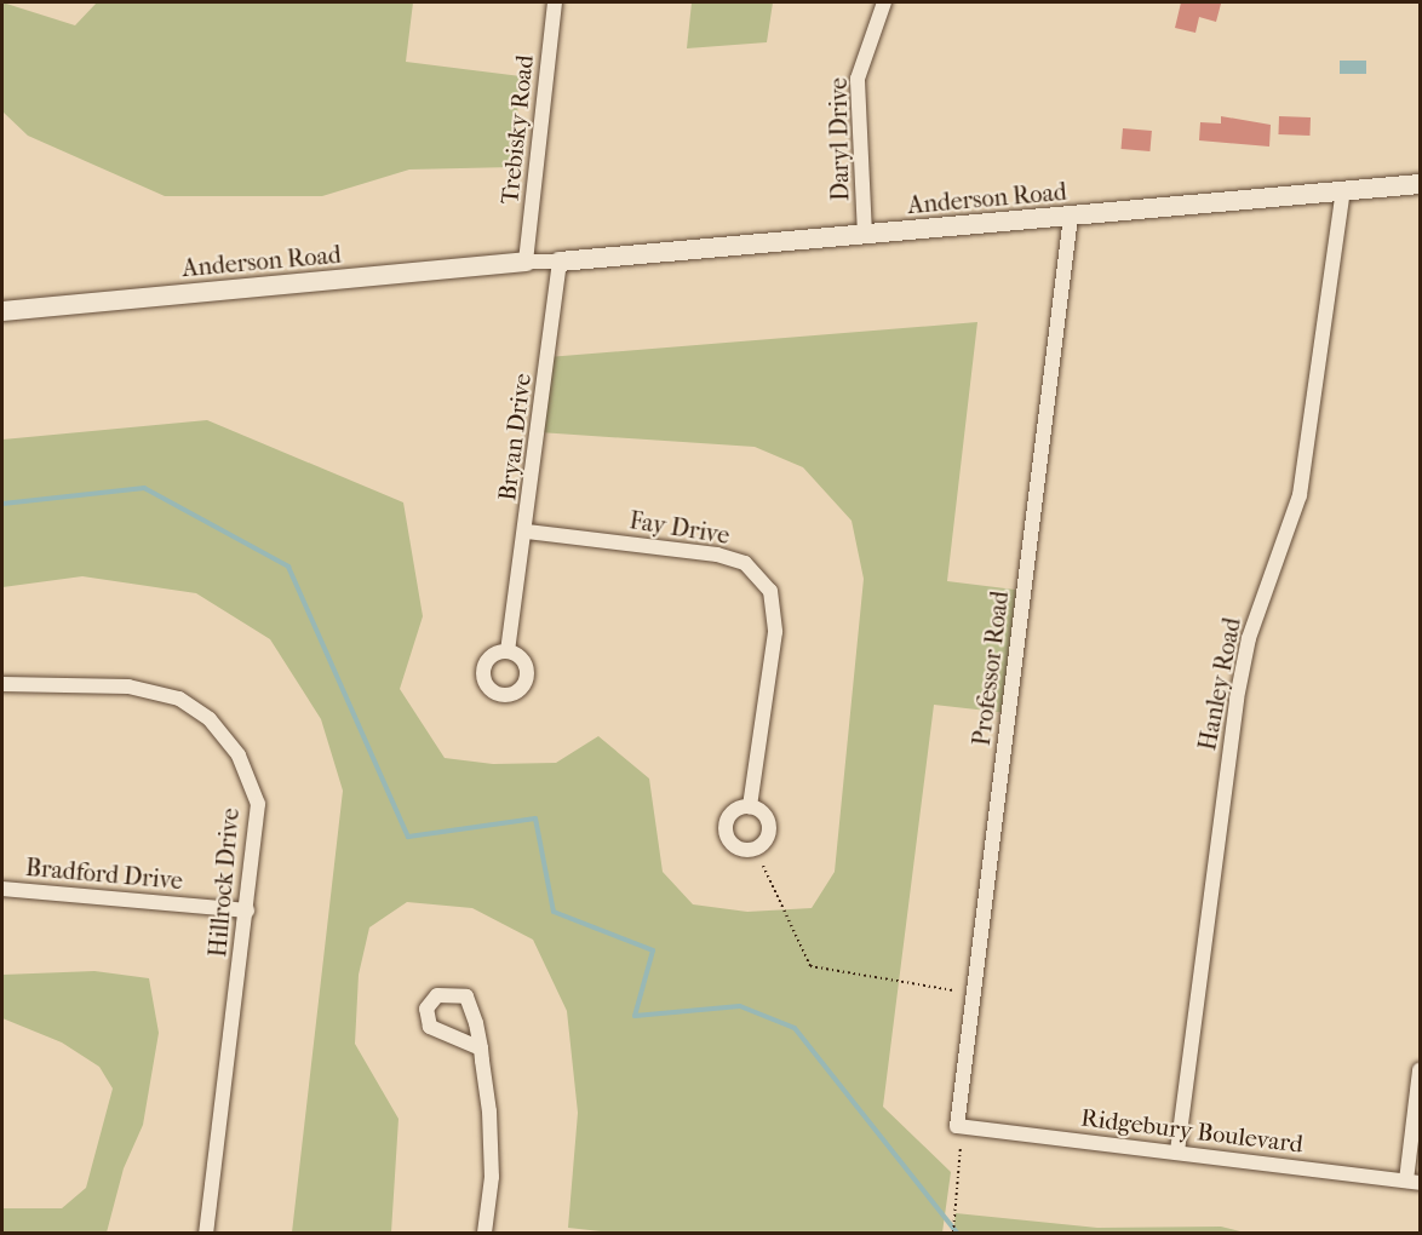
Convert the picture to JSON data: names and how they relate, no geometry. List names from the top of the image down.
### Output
{
  "streets": {
    "street": [
      "Trebisky Road",
      "Daryl Drive",
      "Anderson Road",
      "Bryan Drive",
      "Fay Drive",
      "Professor Road",
      "Hanley Road",
      "Bradford Drive",
      "Hillrock Drive",
      "Ridgebury Boulevard"
    ]
  },
  "crossings": [
    ["Trebisky Road", "Anderson Road"],
    ["Daryl Drive", "Anderson Road"],
    ["Anderson Road", "Bryan Drive"],
    ["Anderson Road", "Professor Road"],
    ["Anderson Road", "Hanley Road"],
    ["Bryan Drive", "Fay Drive"],
    ["Professor Road", "Ridgebury Boulevard"],
    ["Hanley Road", "Ridgebury Boulevard"],
    ["Bradford Drive", "Hillrock Drive"]
  ]
}
